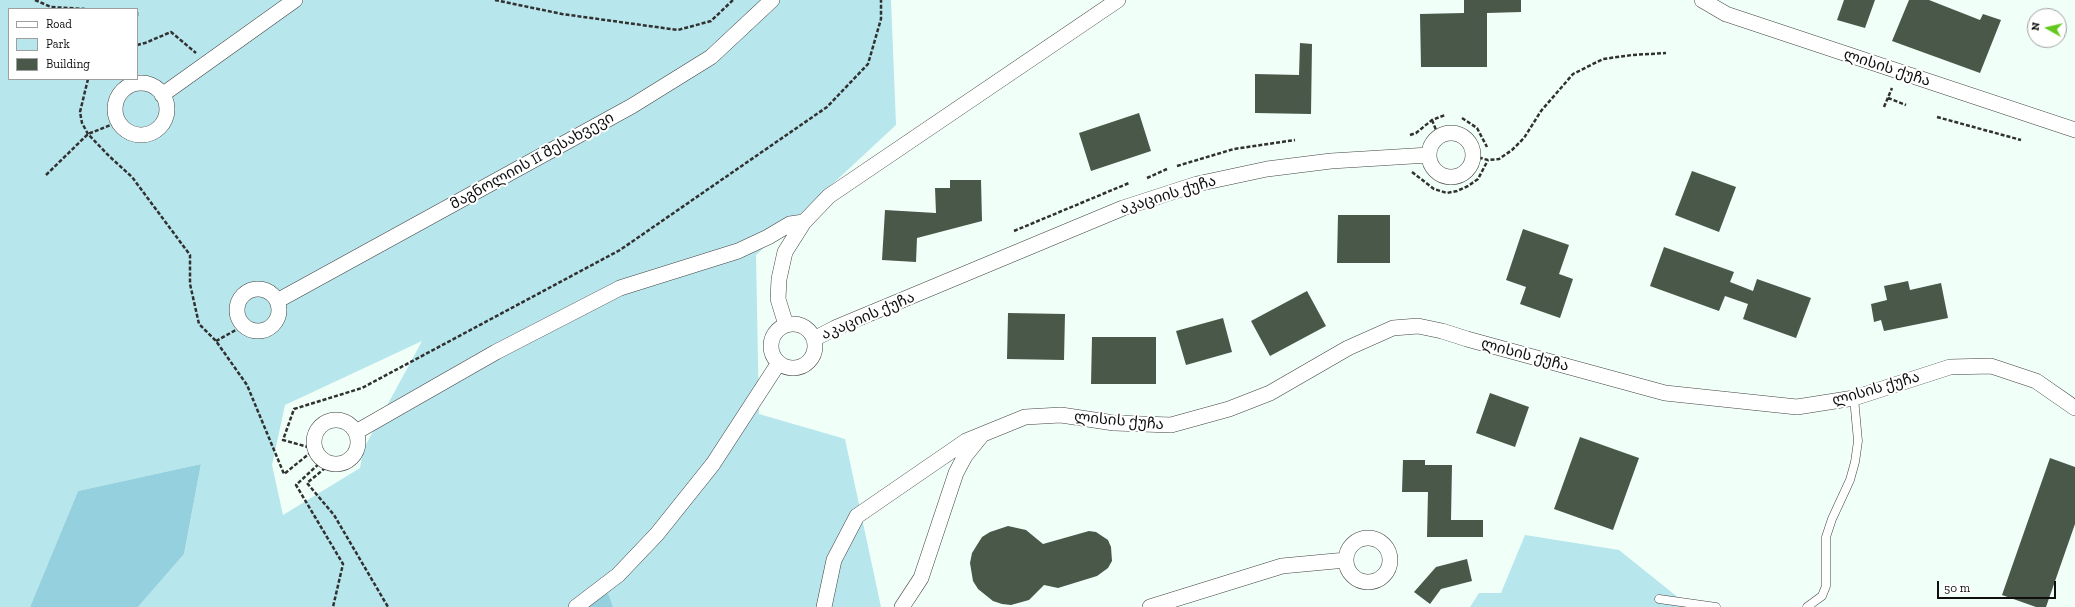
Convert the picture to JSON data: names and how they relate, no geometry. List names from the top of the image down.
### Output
{
  "streets": {
    "street": ["ლისის ქუჩა", "მაგნოლიის II შესახვევი", "აკაციის ქუჩა"]
  },
  "legend": ["Road", "Park", "Building"],
  "scale_bar": "50 m",
  "north": "left"
}
